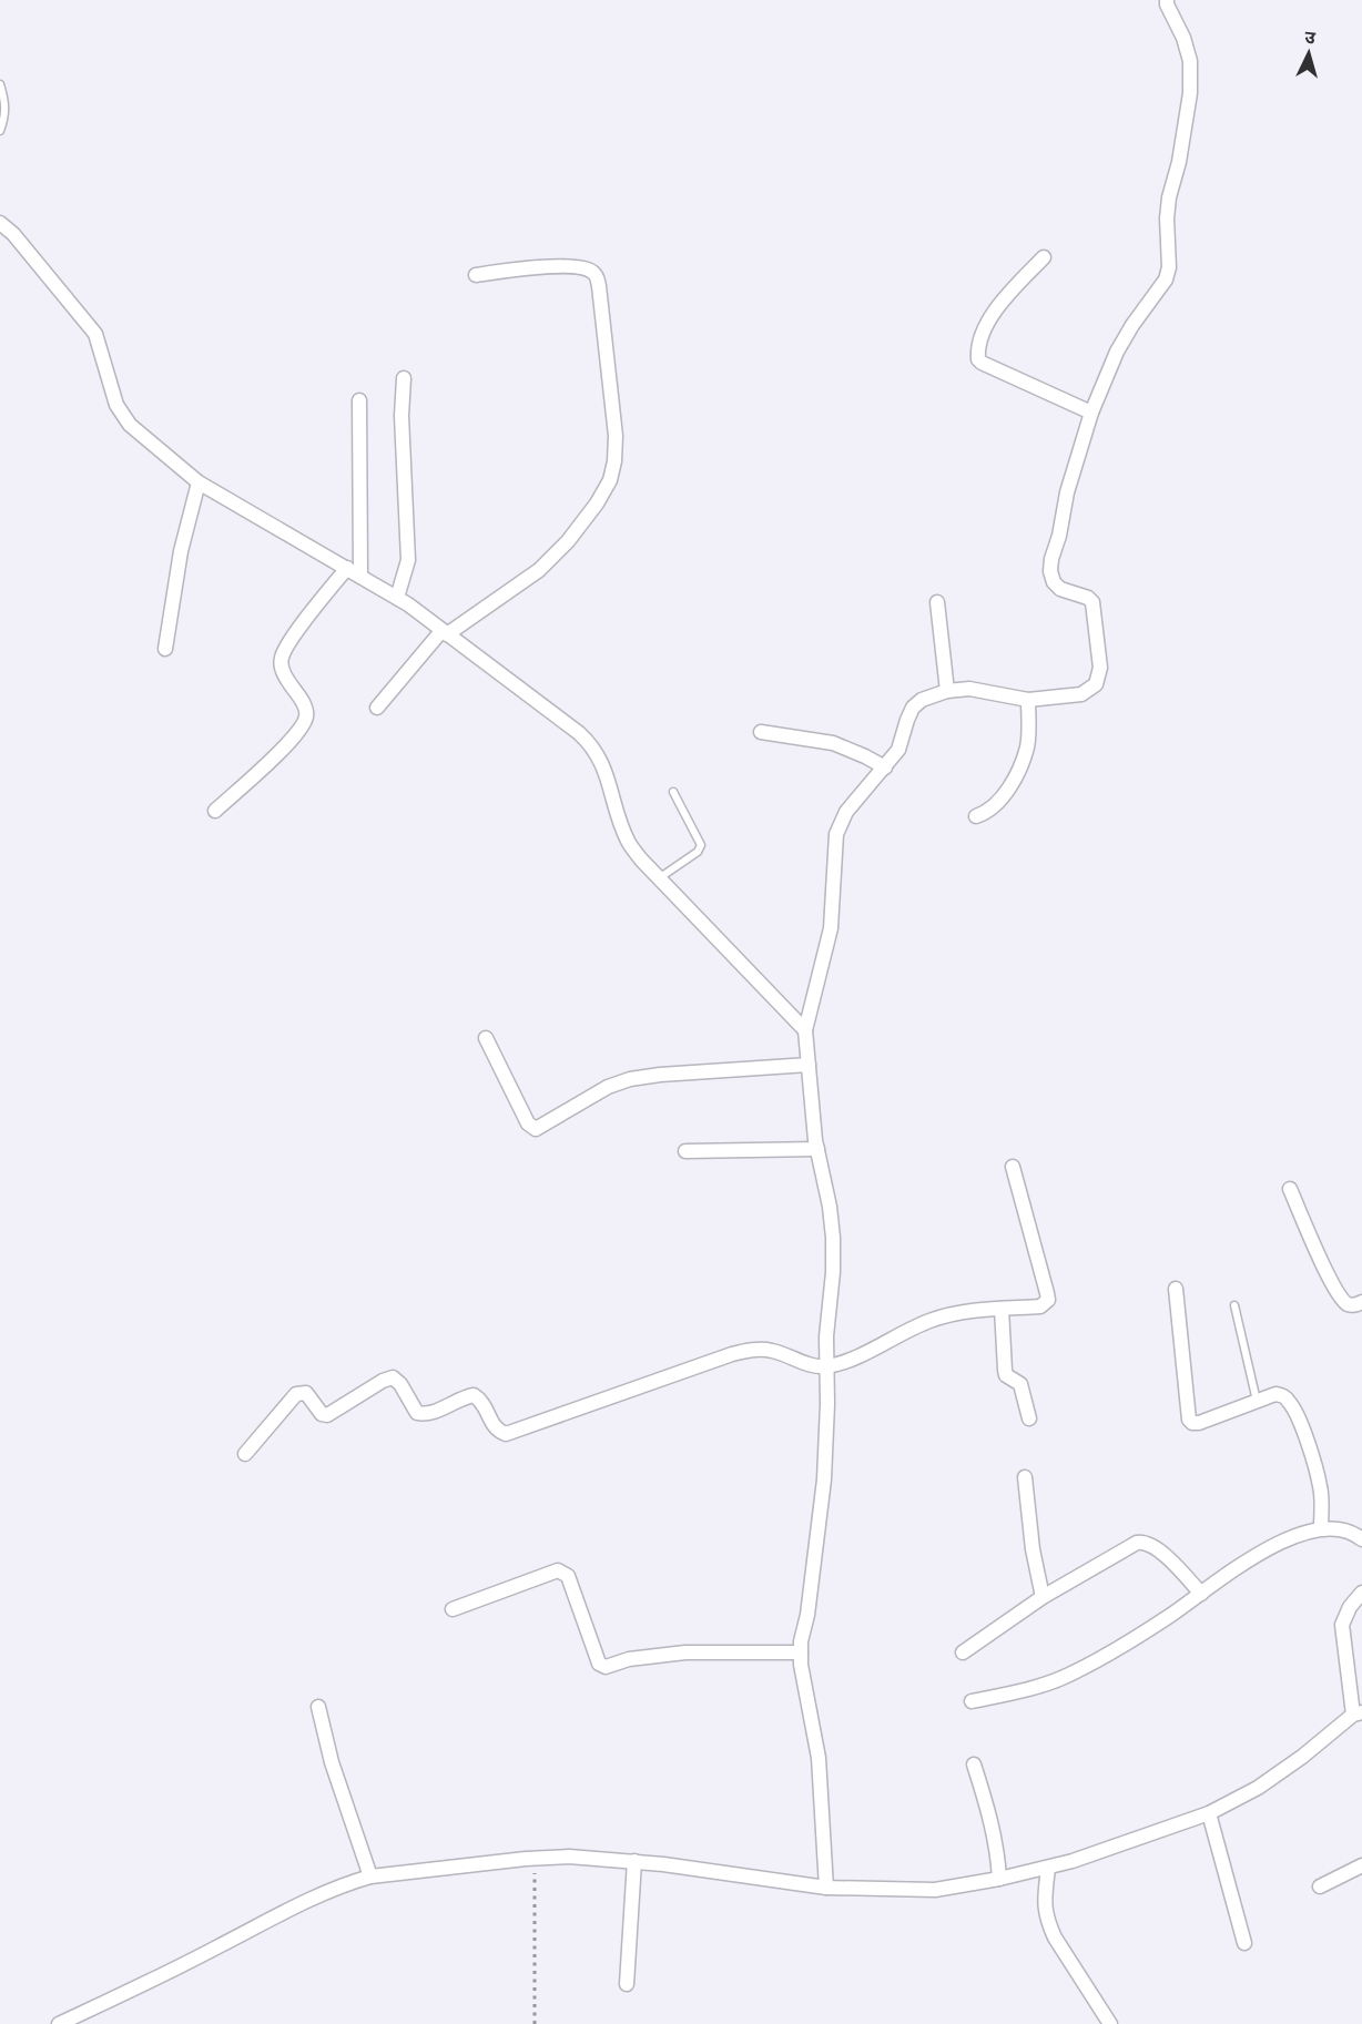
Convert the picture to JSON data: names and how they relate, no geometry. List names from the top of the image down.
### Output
{
  "north": "top"
}
